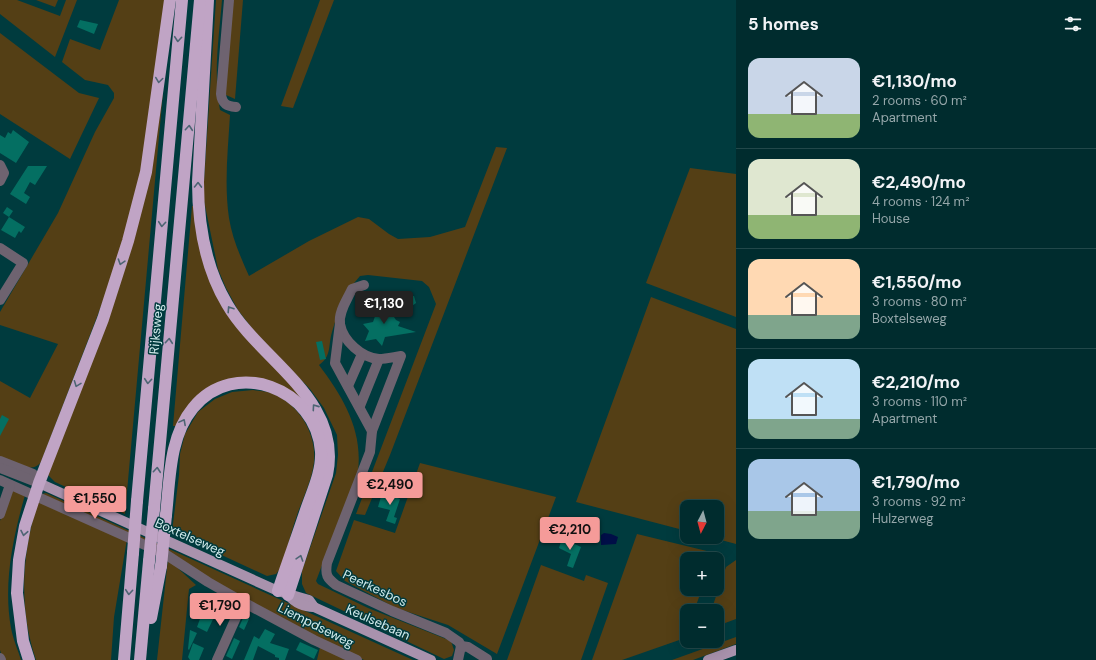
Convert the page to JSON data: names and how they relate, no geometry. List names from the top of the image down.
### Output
{
  "streets": {
    "highway": ["Rijksweg"],
    "main road": ["Boxtelseweg", "Keulsebaan"],
    "street": ["Peerkesbos", "Liempdseweg"]
  },
  "crossings": [
    ["Boxtelseweg", "Keulsebaan"],
    ["Boxtelseweg", "Liempdseweg"]
  ],
  "north": "bottom",
  "page": {
    "heading": "5 homes",
    "list": [
      {
        "name": "€1,130/mo",
        "note": "2 rooms · 60 m² · Apartment"
      },
      {
        "name": "€2,490/mo",
        "note": "4 rooms · 124 m² · House"
      },
      {
        "name": "€1,550/mo",
        "note": "3 rooms · 80 m² · Boxtelseweg"
      },
      {
        "name": "€2,210/mo",
        "note": "3 rooms · 110 m² · Apartment"
      },
      {
        "name": "€1,790/mo",
        "note": "3 rooms · 92 m² · Hulzerweg"
      }
    ],
    "price": [
      "€1,130",
      "€2,490",
      "€1,550",
      "€2,210",
      "€1,790"
    ],
    "map_buttons": ["+", "−"]
  }
}
